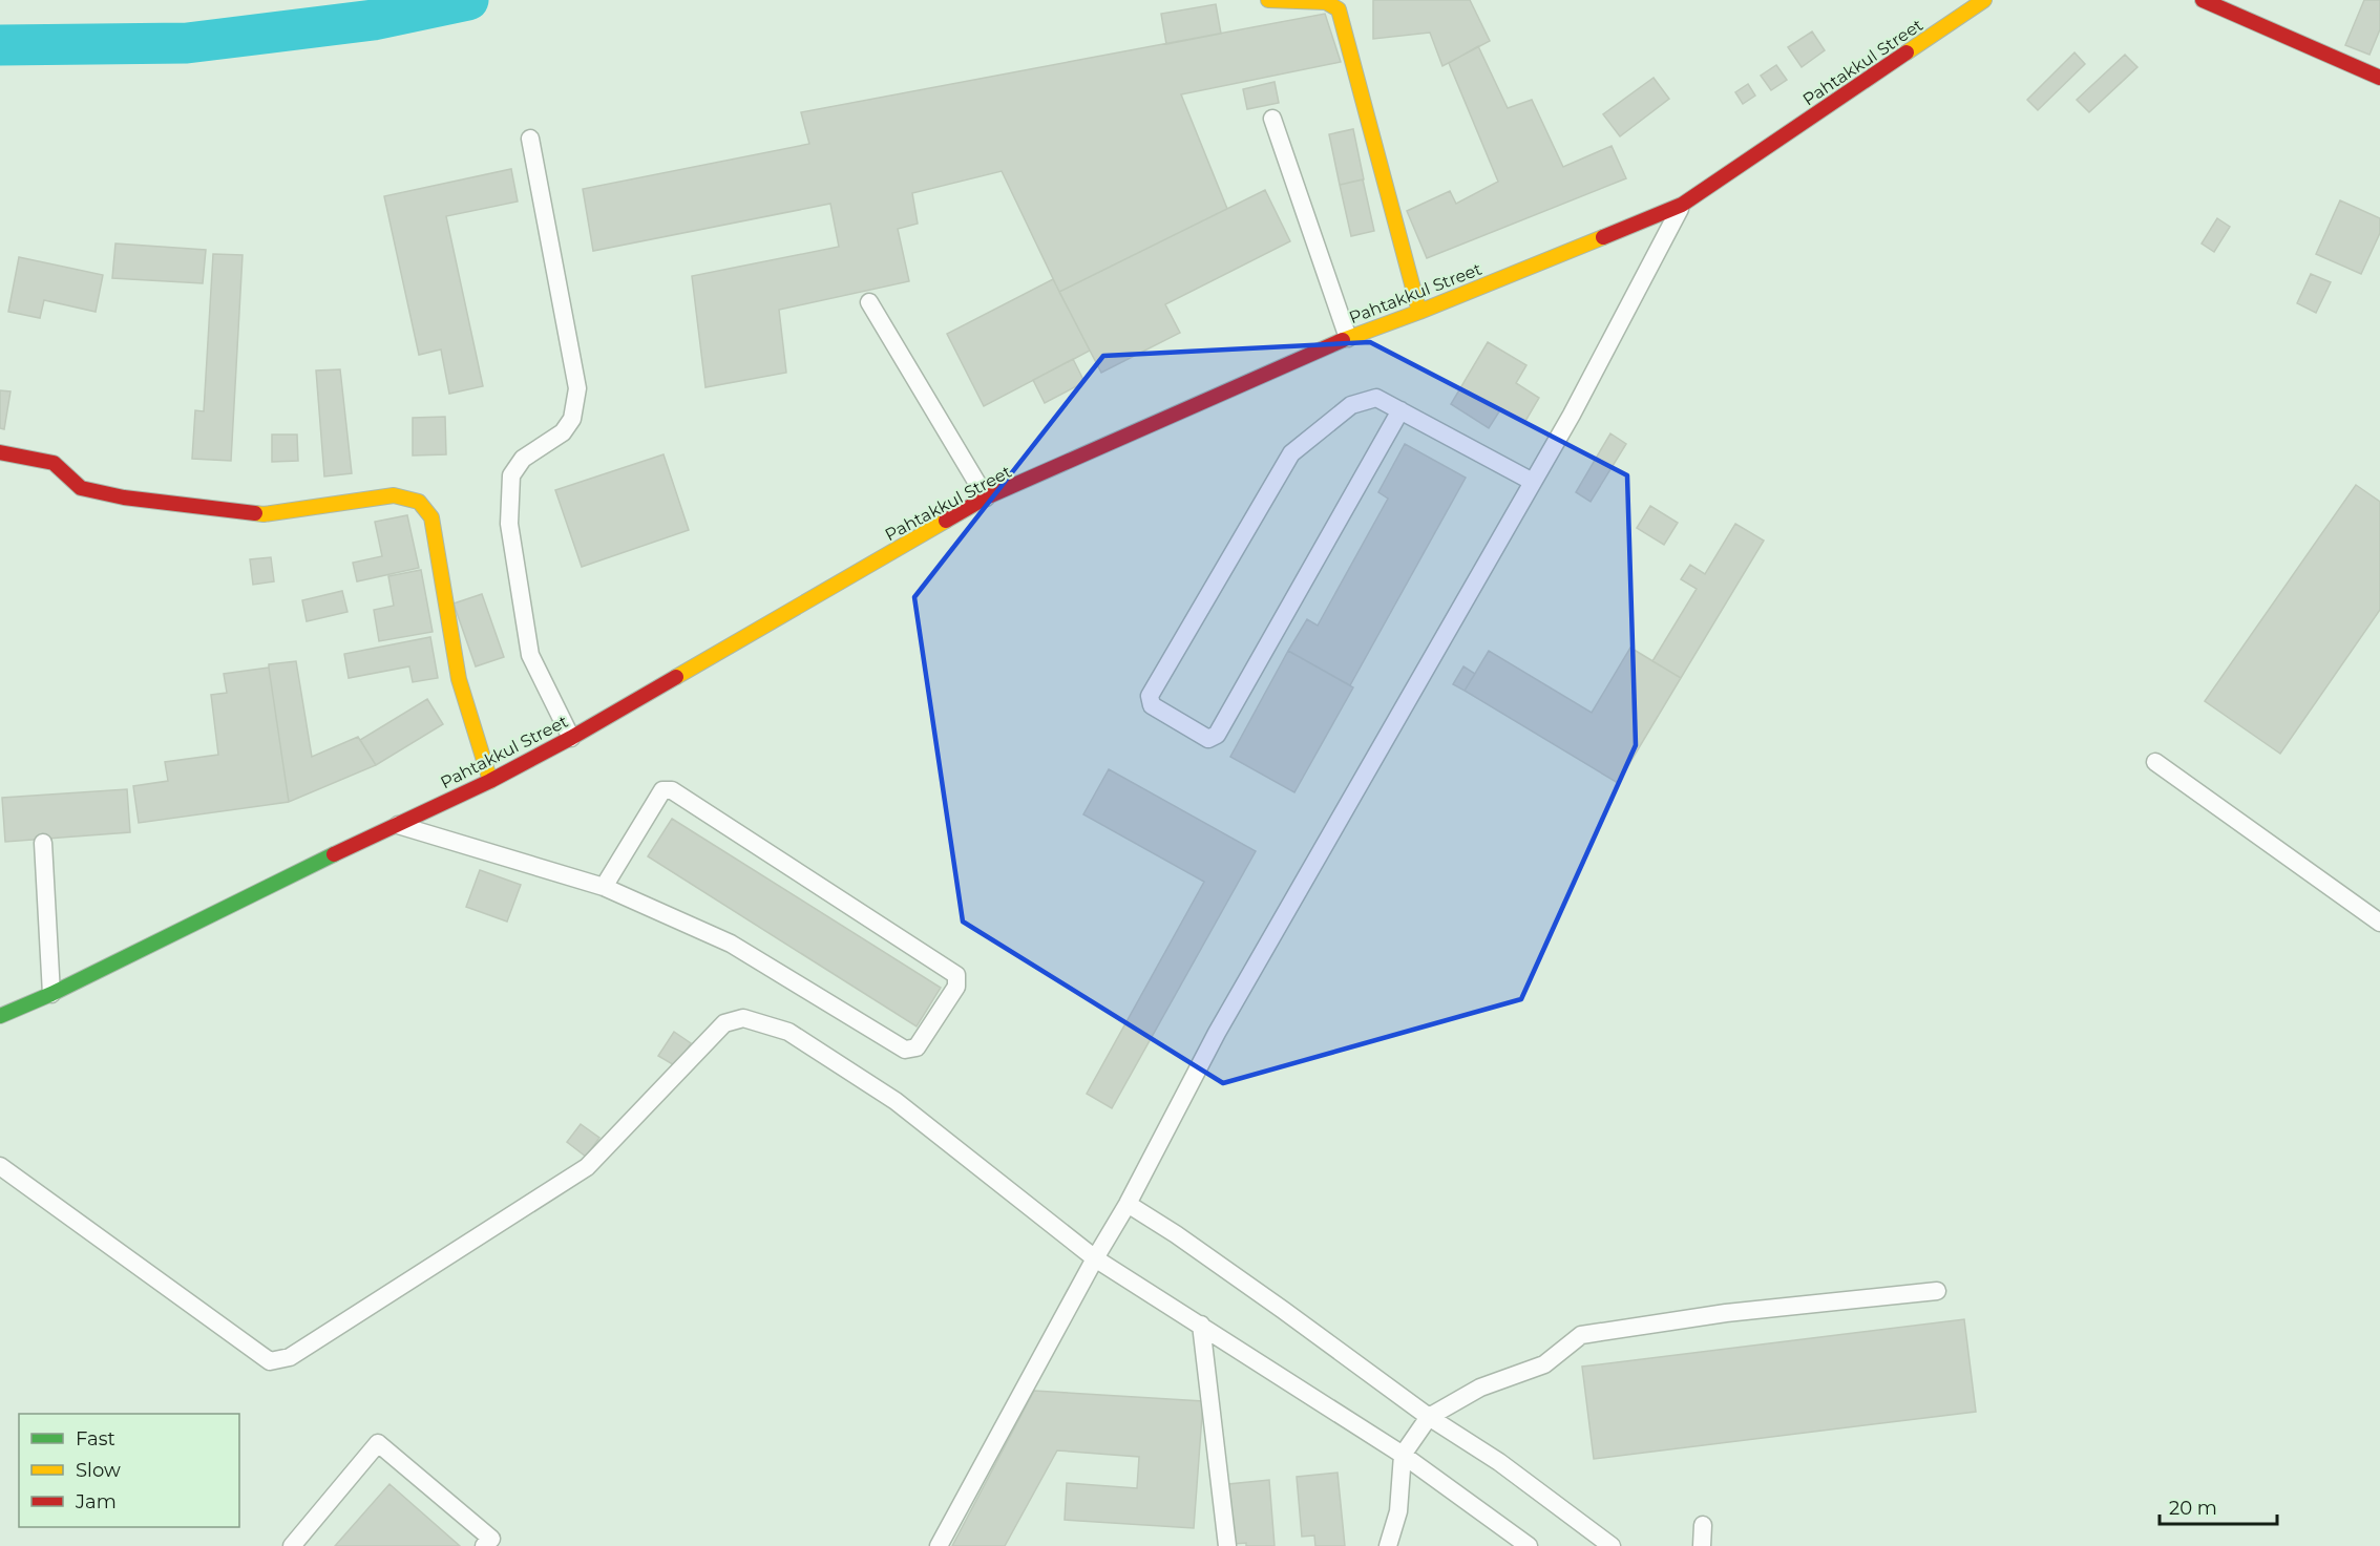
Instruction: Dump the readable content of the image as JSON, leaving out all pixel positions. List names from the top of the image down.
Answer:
{
  "streets": {
    "street": ["Pahtakkul Street"]
  },
  "legend": ["Fast", "Slow", "Jam"],
  "scale_bar": "20 m"
}
